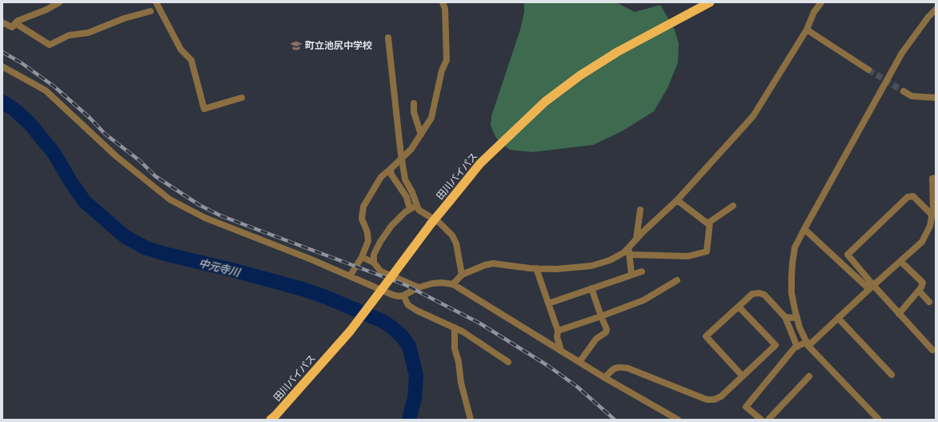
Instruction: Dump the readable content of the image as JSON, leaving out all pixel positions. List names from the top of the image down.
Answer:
{
  "streets": {
    "highway": ["田川バイパス"]
  },
  "water": ["中元寺川"],
  "places": {
    "school or university": ["町立池尻中学校"]
  }
}
